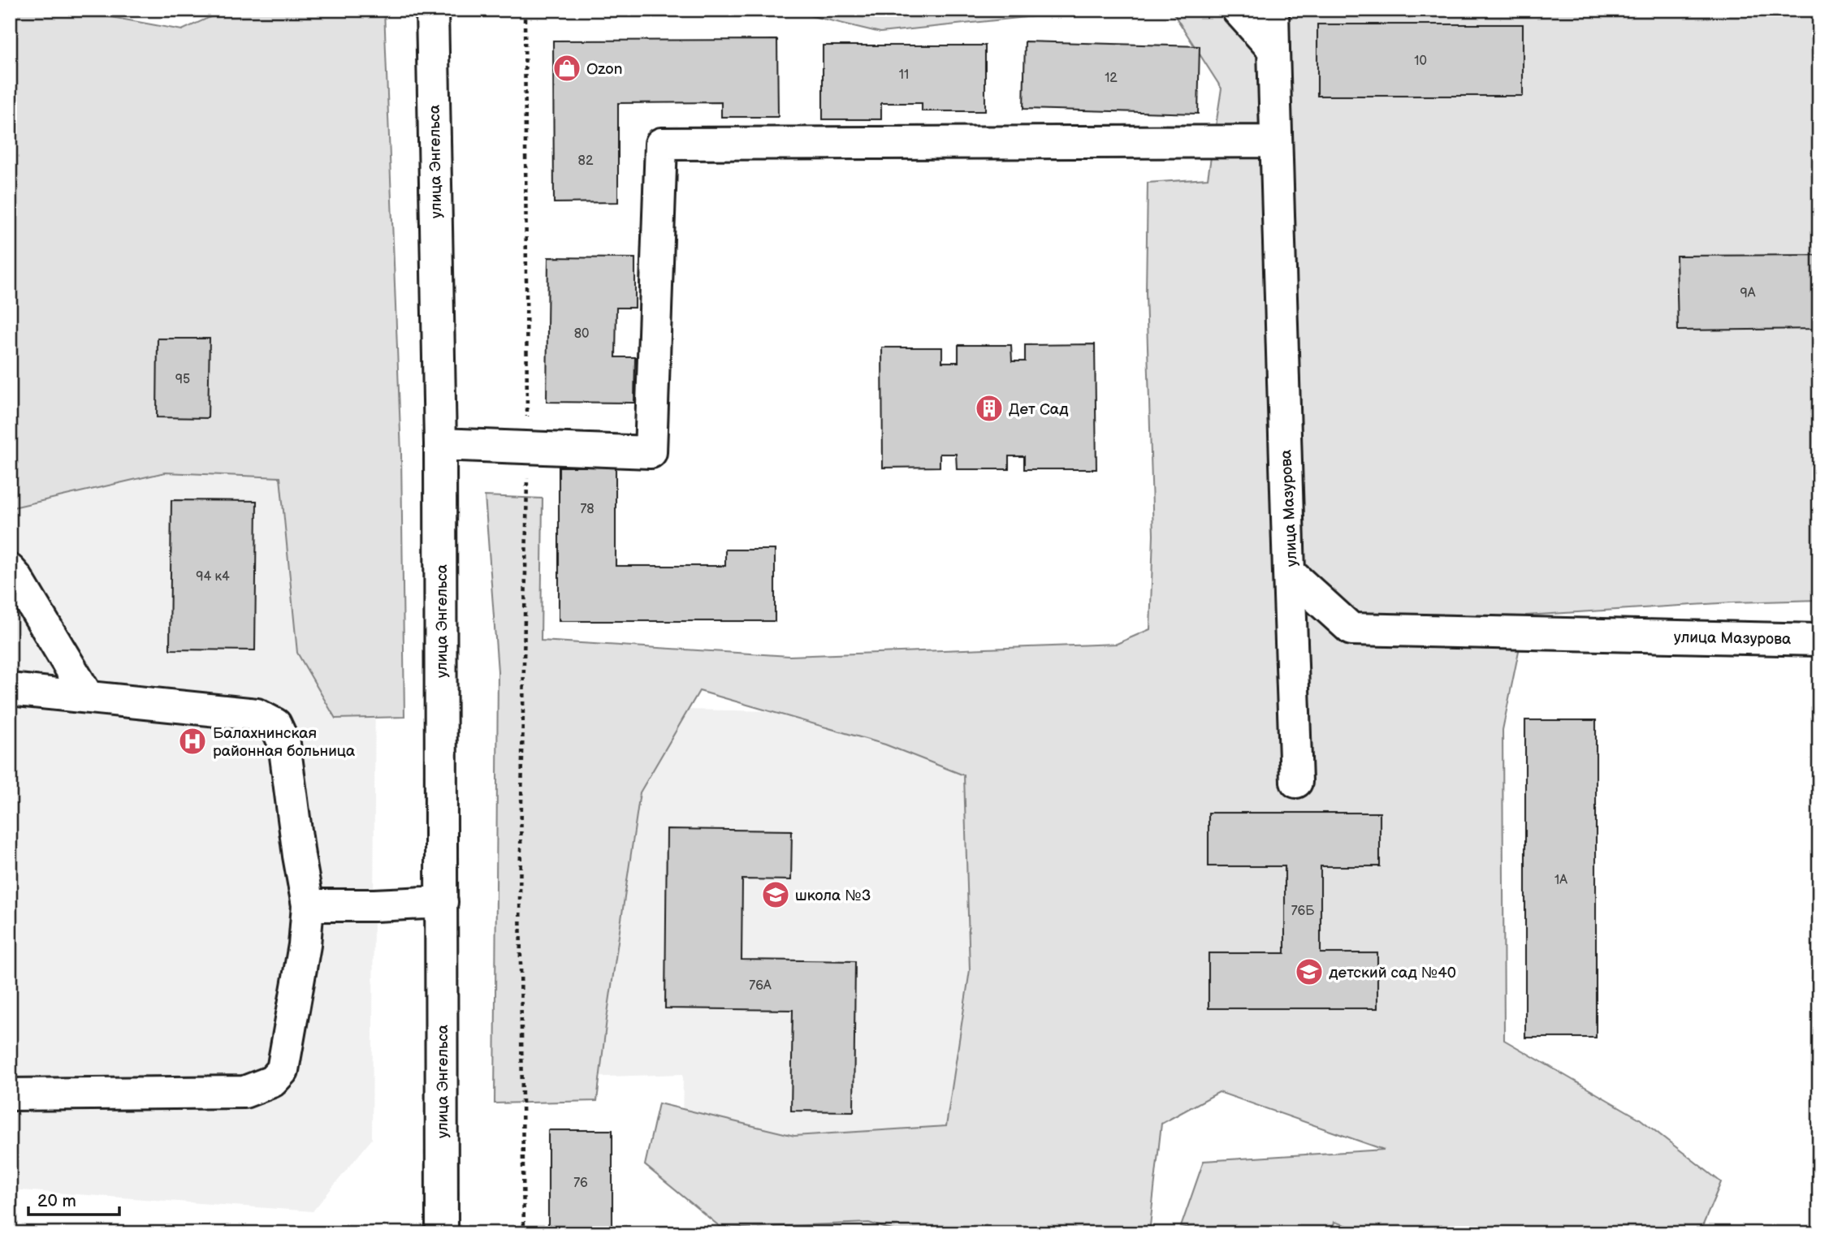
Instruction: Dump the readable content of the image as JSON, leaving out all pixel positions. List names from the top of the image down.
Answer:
{
  "streets": {
    "street": ["улица Энгельса", "улица Мазурова"]
  },
  "places": {
    "shop": ["Ozon"],
    "building": ["Дет Сад"],
    "hospital": ["Балахнинская районная больница"],
    "school or university": ["школа №3", "детский сад №40"]
  },
  "house_numbers": [
    "10",
    "11",
    "12",
    "82",
    "9А",
    "80",
    "95",
    "78",
    "94 к4",
    "1А",
    "76Б",
    "76А",
    "76"
  ],
  "scale_bar": "20 m"
}
